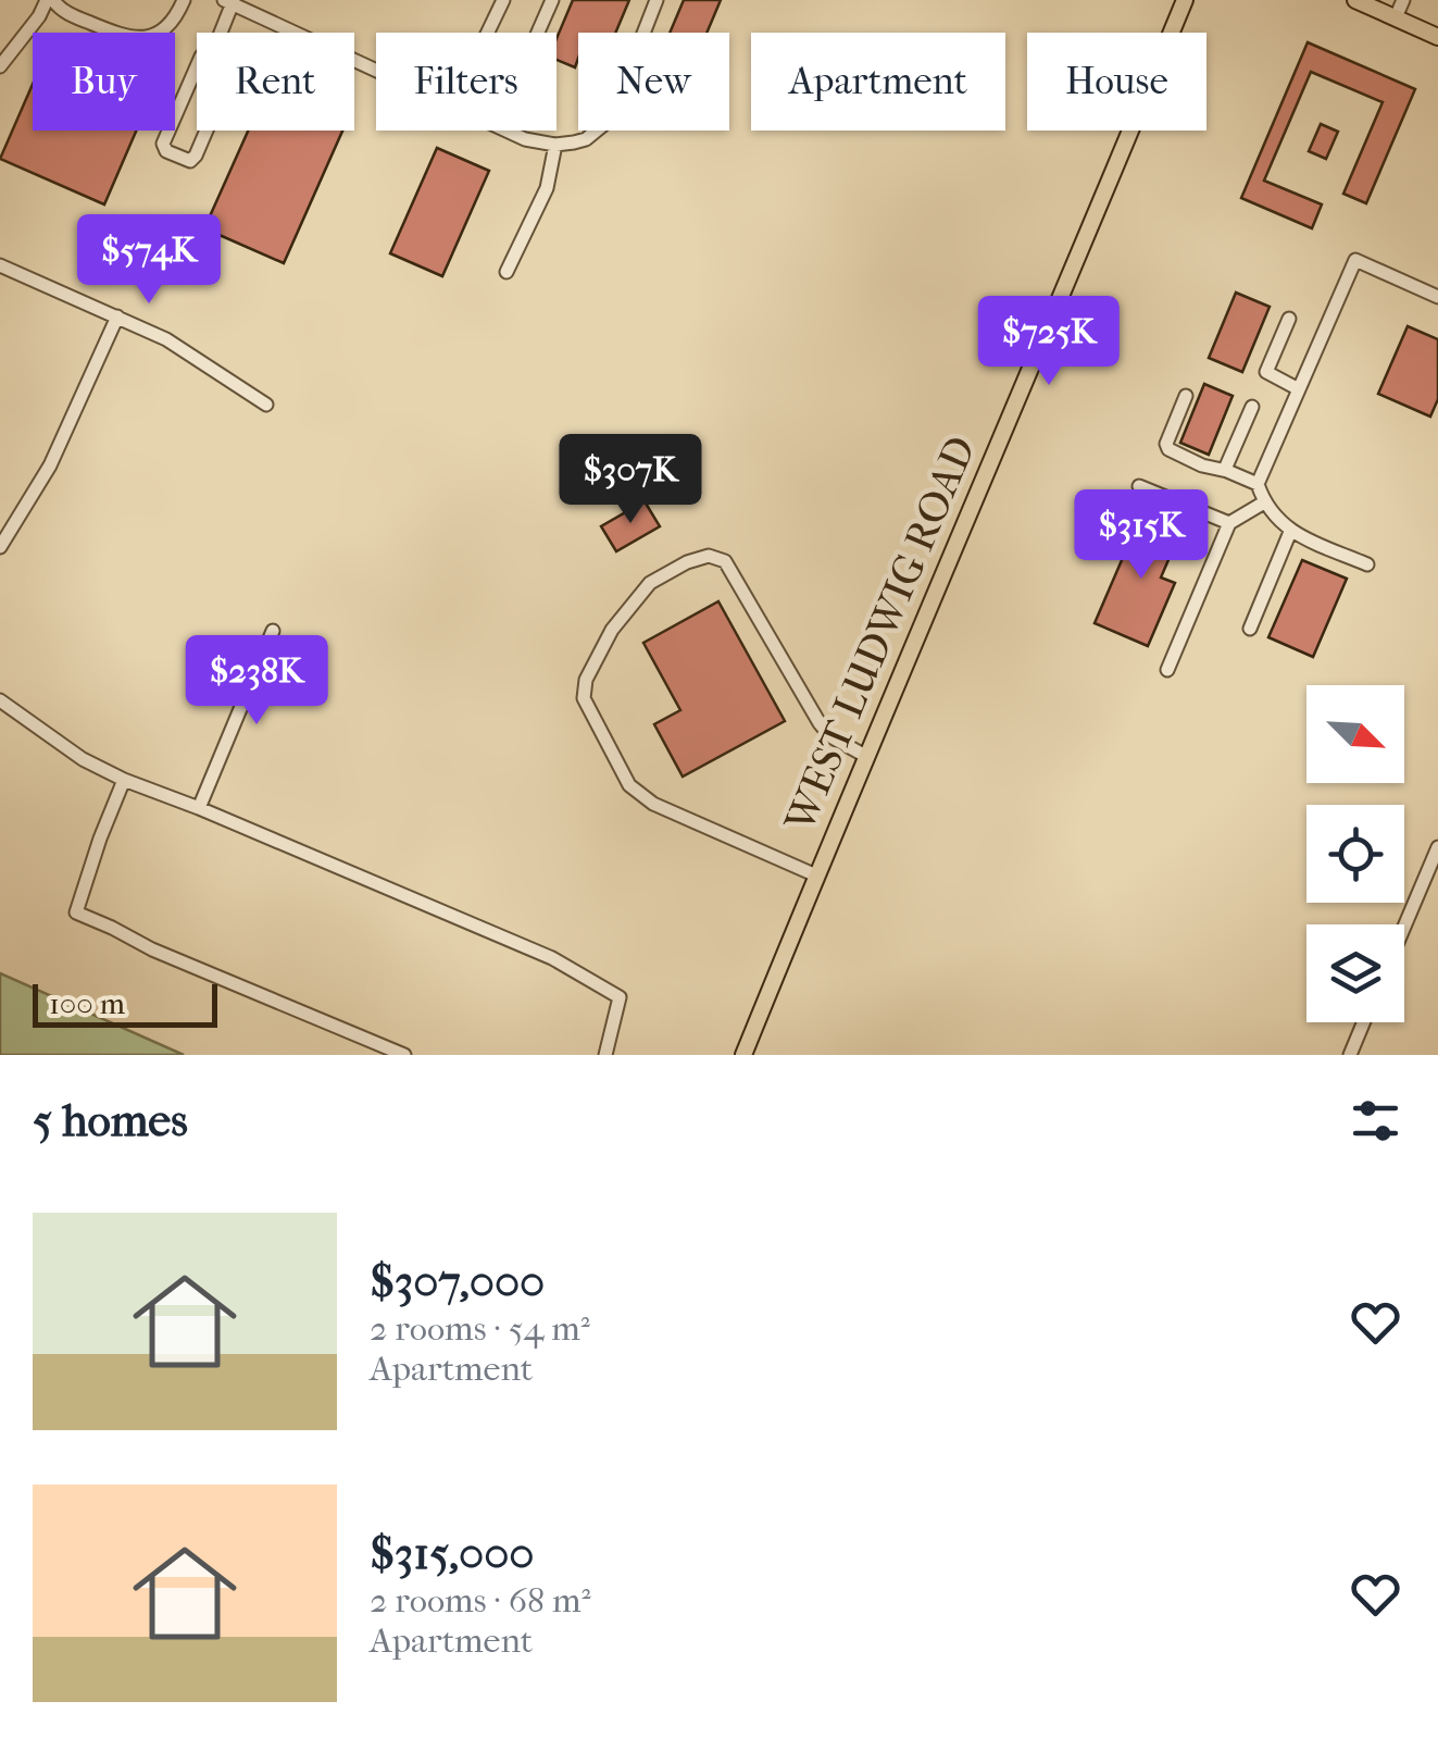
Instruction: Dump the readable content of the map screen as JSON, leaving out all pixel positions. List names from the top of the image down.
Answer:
{
  "streets": {
    "main road": ["WEST LUDWIG ROAD"]
  },
  "scale_bar": "100 m",
  "north": "bottom right",
  "page": {
    "chip": [
      "Buy",
      "Rent",
      "Filters",
      "New",
      "Apartment",
      "House"
    ],
    "price": [
      "$574K",
      "$725K",
      "$307K",
      "$315K",
      "$238K"
    ],
    "scale": "100 m",
    "heading": "5 homes",
    "list": [
      {
        "name": "$307,000",
        "note": "2 rooms · 54 m² · Apartment"
      },
      {
        "name": "$315,000",
        "note": "2 rooms · 68 m² · Apartment"
      }
    ]
  }
}
